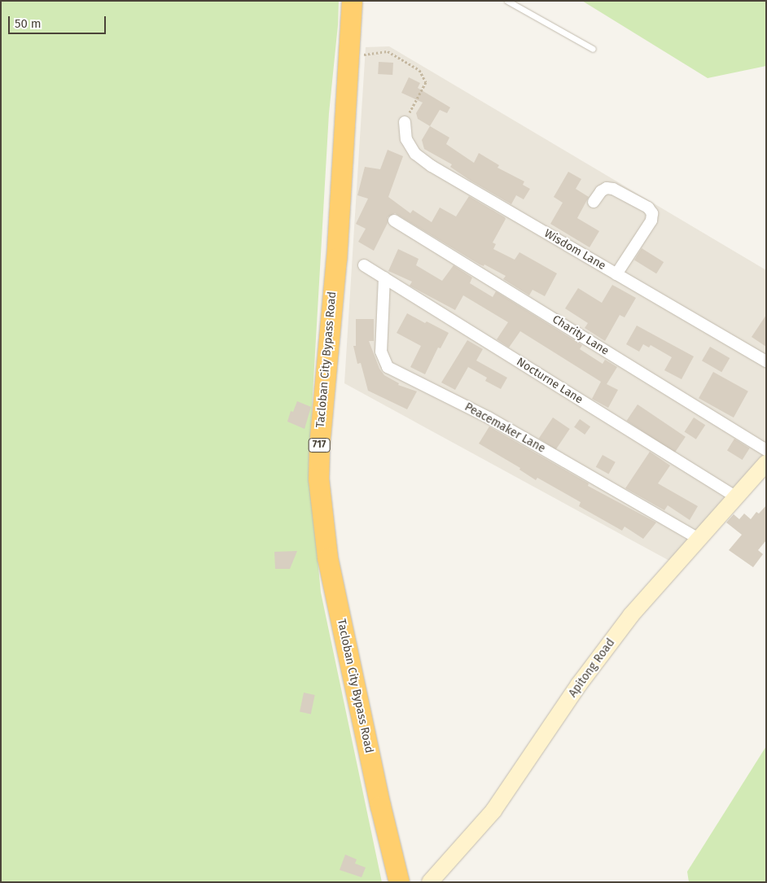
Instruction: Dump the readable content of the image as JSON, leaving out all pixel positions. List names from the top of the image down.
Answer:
{
  "streets": {
    "highway": ["Tacloban City Bypass Road", "717"],
    "street": [
      "Wisdom Lane",
      "Charity Lane",
      "Nocturne Lane",
      "Peacemaker Lane",
      "Apitong Road"
    ]
  },
  "crossings": [
    ["Nocturne Lane", "Peacemaker Lane"],
    ["Nocturne Lane", "Apitong Road"],
    ["Peacemaker Lane", "Apitong Road"]
  ],
  "scale_bar": "50 m"
}
